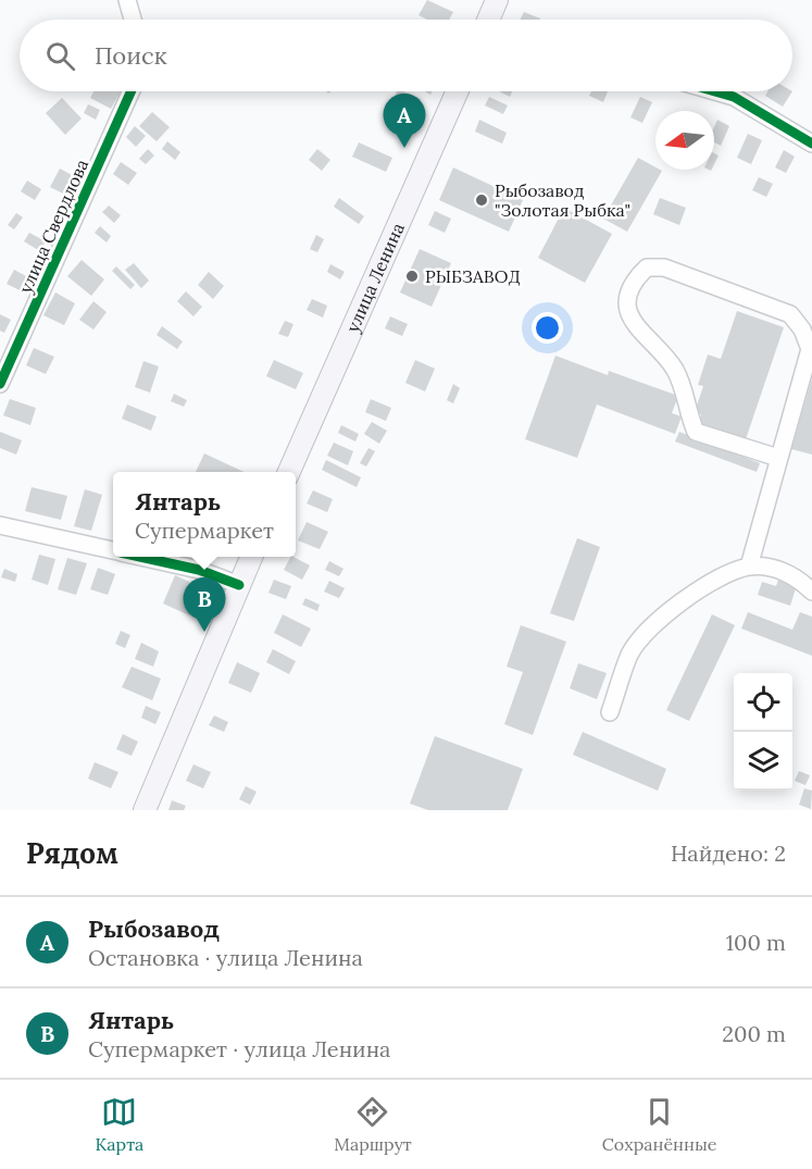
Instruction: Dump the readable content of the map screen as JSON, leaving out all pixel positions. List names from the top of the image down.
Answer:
{
  "streets": {
    "main road": ["улица Ленина"],
    "street": ["улица Свердлова"]
  },
  "places": ["Рыбозавод \"Золотая Рыбка\"", "РЫБЗАВОД"],
  "north": "left",
  "page": {
    "search": "Поиск",
    "pins": ["A", "B"],
    "popup": ["Янтарь", "Супермаркет"],
    "heading": ["Рядом", "Найдено: 2"],
    "list": [
      {
        "mark": "A",
        "name": "Рыбозавод",
        "note": "Остановка · улица Ленина",
        "value": "100 m"
      },
      {
        "mark": "B",
        "name": "Янтарь",
        "note": "Супермаркет · улица Ленина",
        "value": "200 m"
      }
    ],
    "nav": ["Карта", "Маршрут", "Сохранённые"]
  }
}
